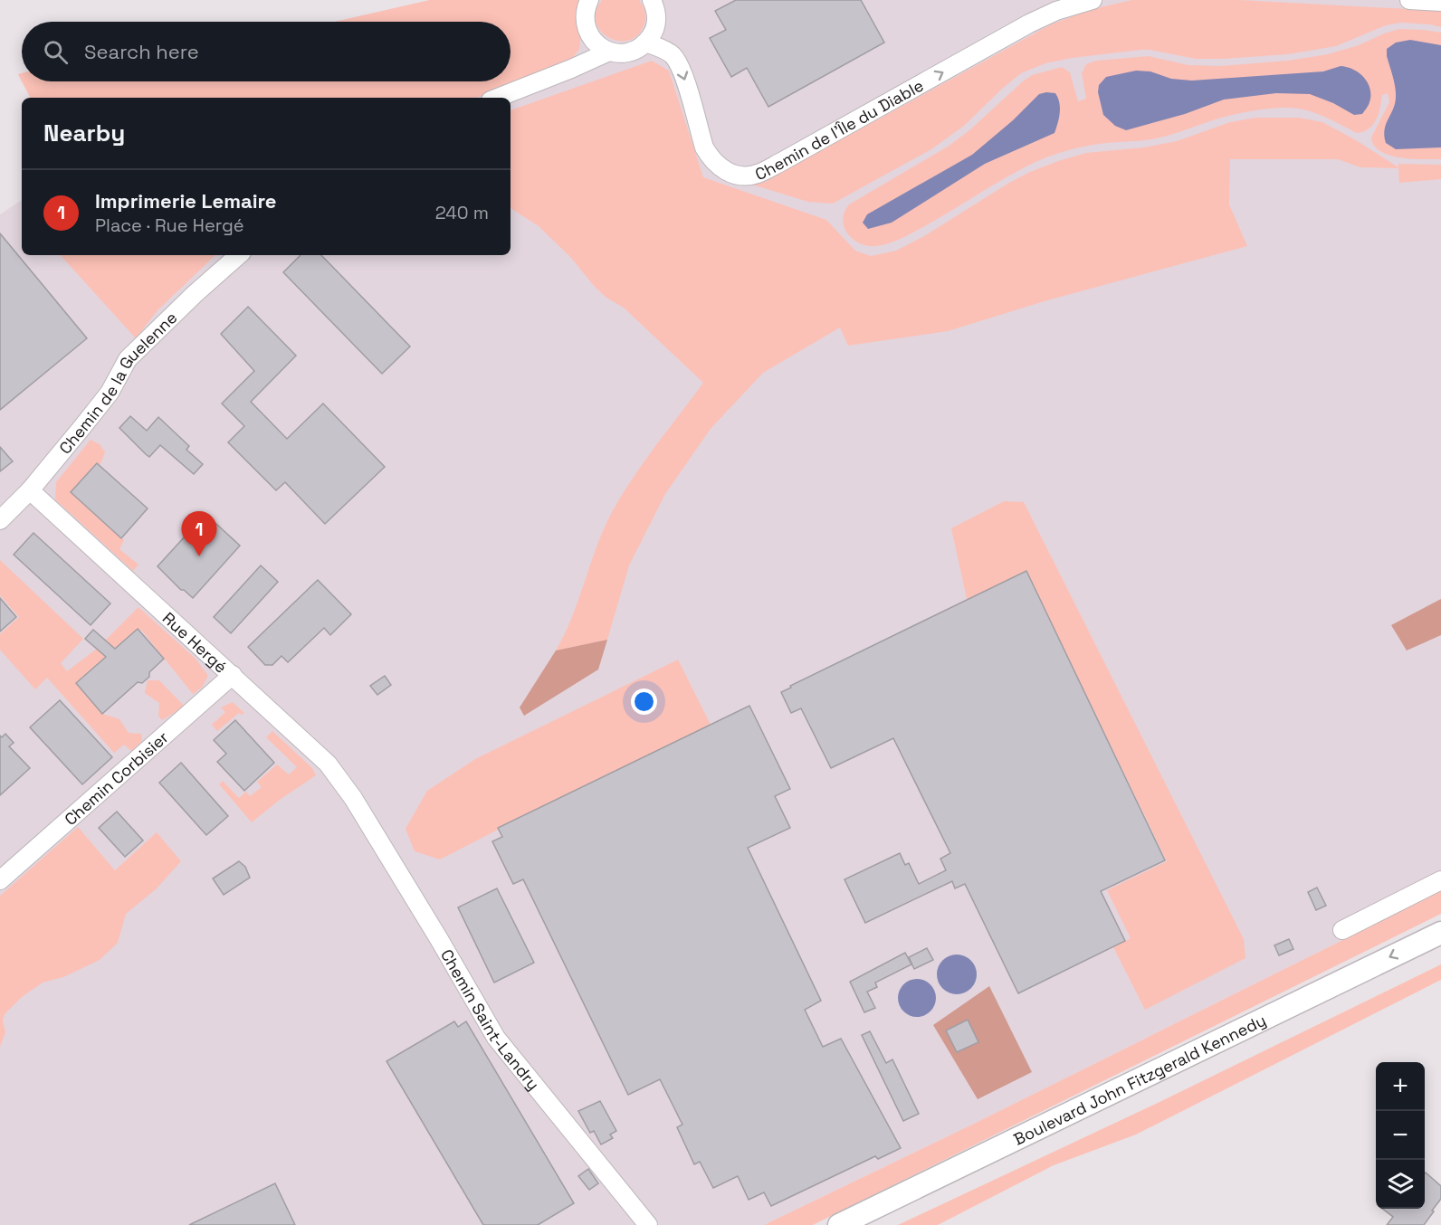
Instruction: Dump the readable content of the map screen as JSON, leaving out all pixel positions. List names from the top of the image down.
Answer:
{
  "streets": {
    "main road": ["Boulevard John Fitzgerald Kennedy"],
    "street": [
      "Chemin de l'Île du Diable",
      "Chemin de la Guelenne",
      "Rue Hergé",
      "Chemin Corbisier",
      "Chemin Saint-Landry"
    ]
  },
  "crossings": [
    ["Chemin de la Guelenne", "Rue Hergé"],
    ["Rue Hergé", "Chemin Corbisier"],
    ["Rue Hergé", "Chemin Saint-Landry"]
  ],
  "page": {
    "search": "Search here",
    "heading": "Nearby",
    "list": [
      {
        "mark": "1",
        "name": "Imprimerie Lemaire",
        "note": "Place · Rue Hergé",
        "value": "240 m"
      }
    ],
    "pins": "1",
    "map_buttons": ["+", "−"]
  }
}
